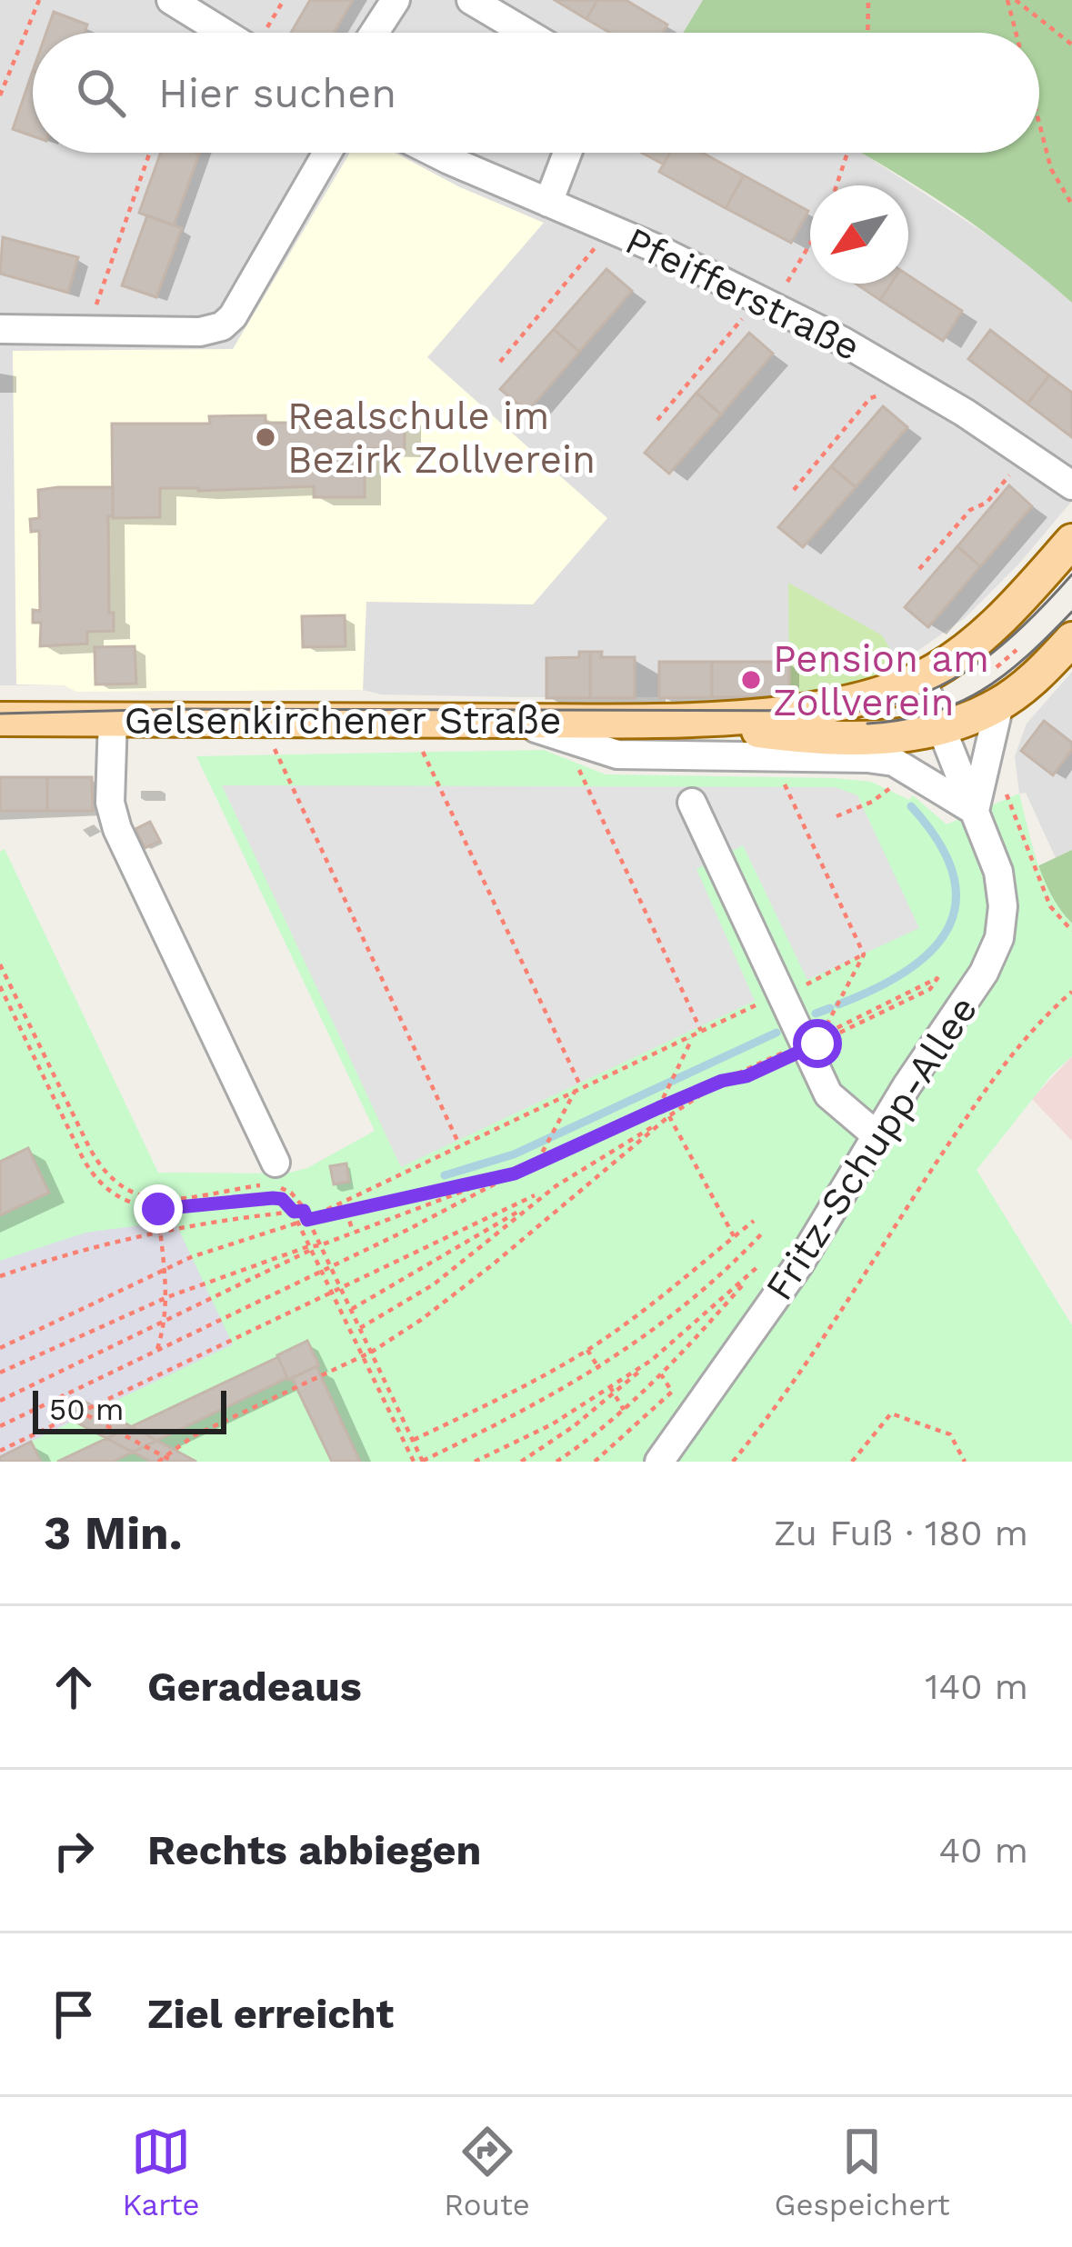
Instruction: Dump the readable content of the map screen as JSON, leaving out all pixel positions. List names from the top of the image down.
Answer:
{
  "streets": {
    "main road": ["Gelsenkirchener Straße"],
    "street": ["Pfeifferstraße", "Fritz-Schupp-Allee"]
  },
  "crossings": [
    ["Gelsenkirchener Straße", "Fritz-Schupp-Allee"]
  ],
  "places": ["Realschule im Bezirk Zollverein", "Pension am Zollverein"],
  "scale_bar": "50 m",
  "north": "bottom left",
  "page": {
    "search": "Hier suchen",
    "scale": "50 m",
    "heading": ["3 Min.", "Zu Fuß · 180 m"],
    "list": [
      ["Geradeaus", "140 m"],
      ["Rechts abbiegen", "40 m"],
      "Ziel erreicht"
    ],
    "nav": ["Karte", "Route", "Gespeichert"]
  }
}
